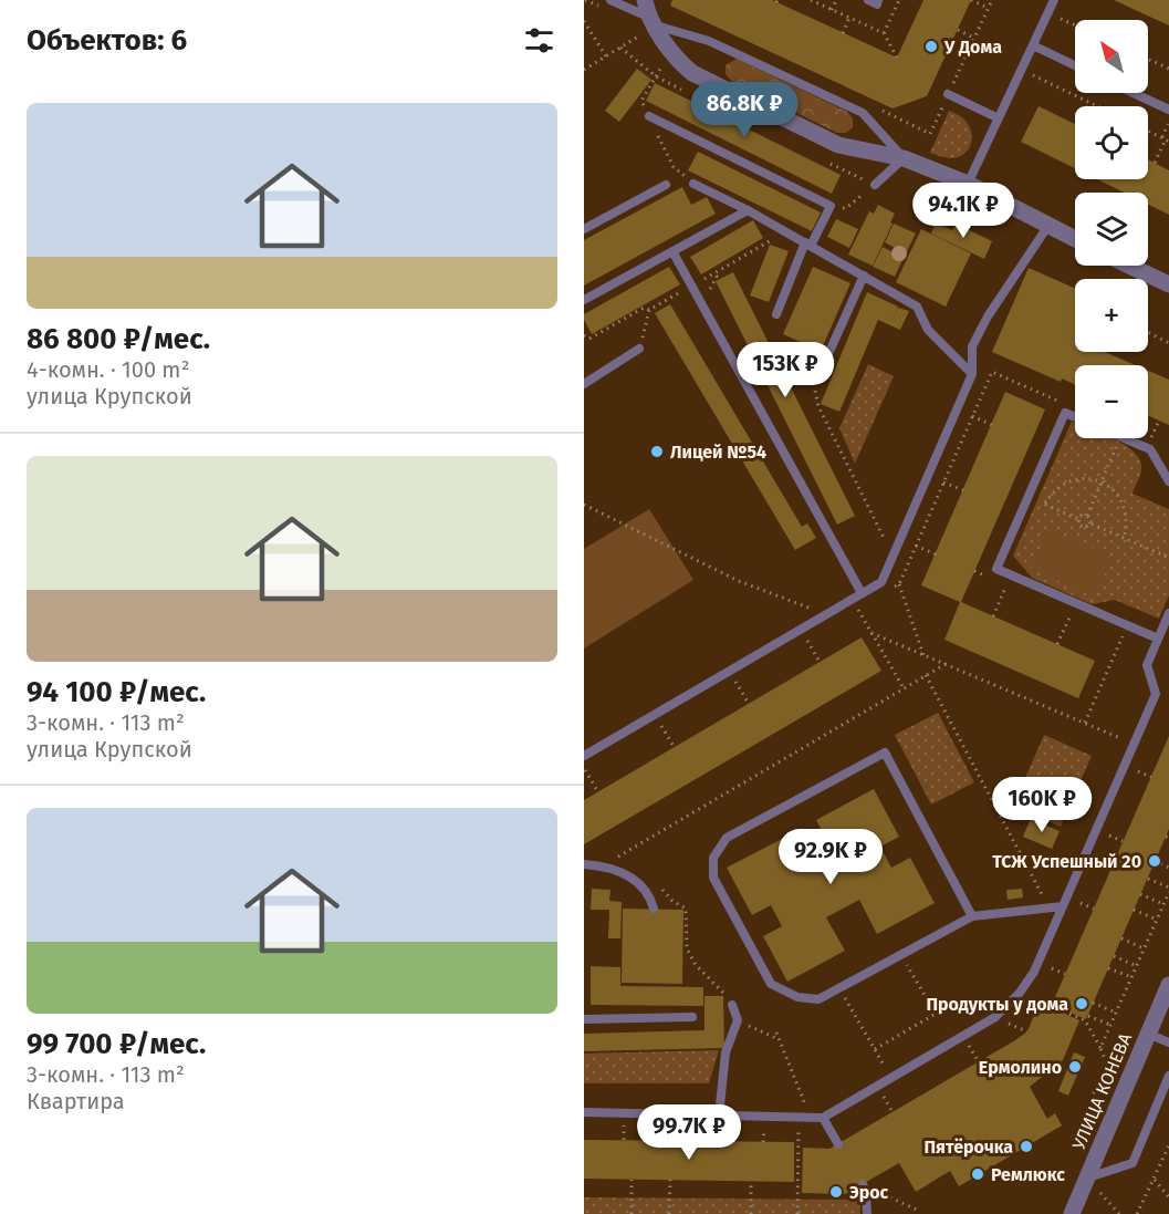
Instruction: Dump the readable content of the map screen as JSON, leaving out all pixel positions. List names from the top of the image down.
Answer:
{
  "streets": {
    "street": ["УЛИЦА КОНЕВА"]
  },
  "places": [
    "У Дома",
    "Лицей №54",
    "ТСЖ Успешный 20",
    "Продукты у дома",
    "Ермолино",
    "Пятёрочка",
    "Ремлюкс",
    "Эрос"
  ],
  "north": "top left",
  "page": {
    "heading": "Объектов: 6",
    "map_buttons": ["+", "−"],
    "list": [
      {
        "name": "86 800 ₽/мес.",
        "note": "4-комн. · 100 m² · улица Крупской"
      },
      {
        "name": "94 100 ₽/мес.",
        "note": "3-комн. · 113 m² · улица Крупской"
      },
      {
        "name": "99 700 ₽/мес.",
        "note": "3-комн. · 113 m² · Квартира"
      }
    ],
    "price": [
      "86.8K ₽",
      "94.1K ₽",
      "153K ₽",
      "160K ₽",
      "92.9K ₽",
      "99.7K ₽"
    ]
  }
}
